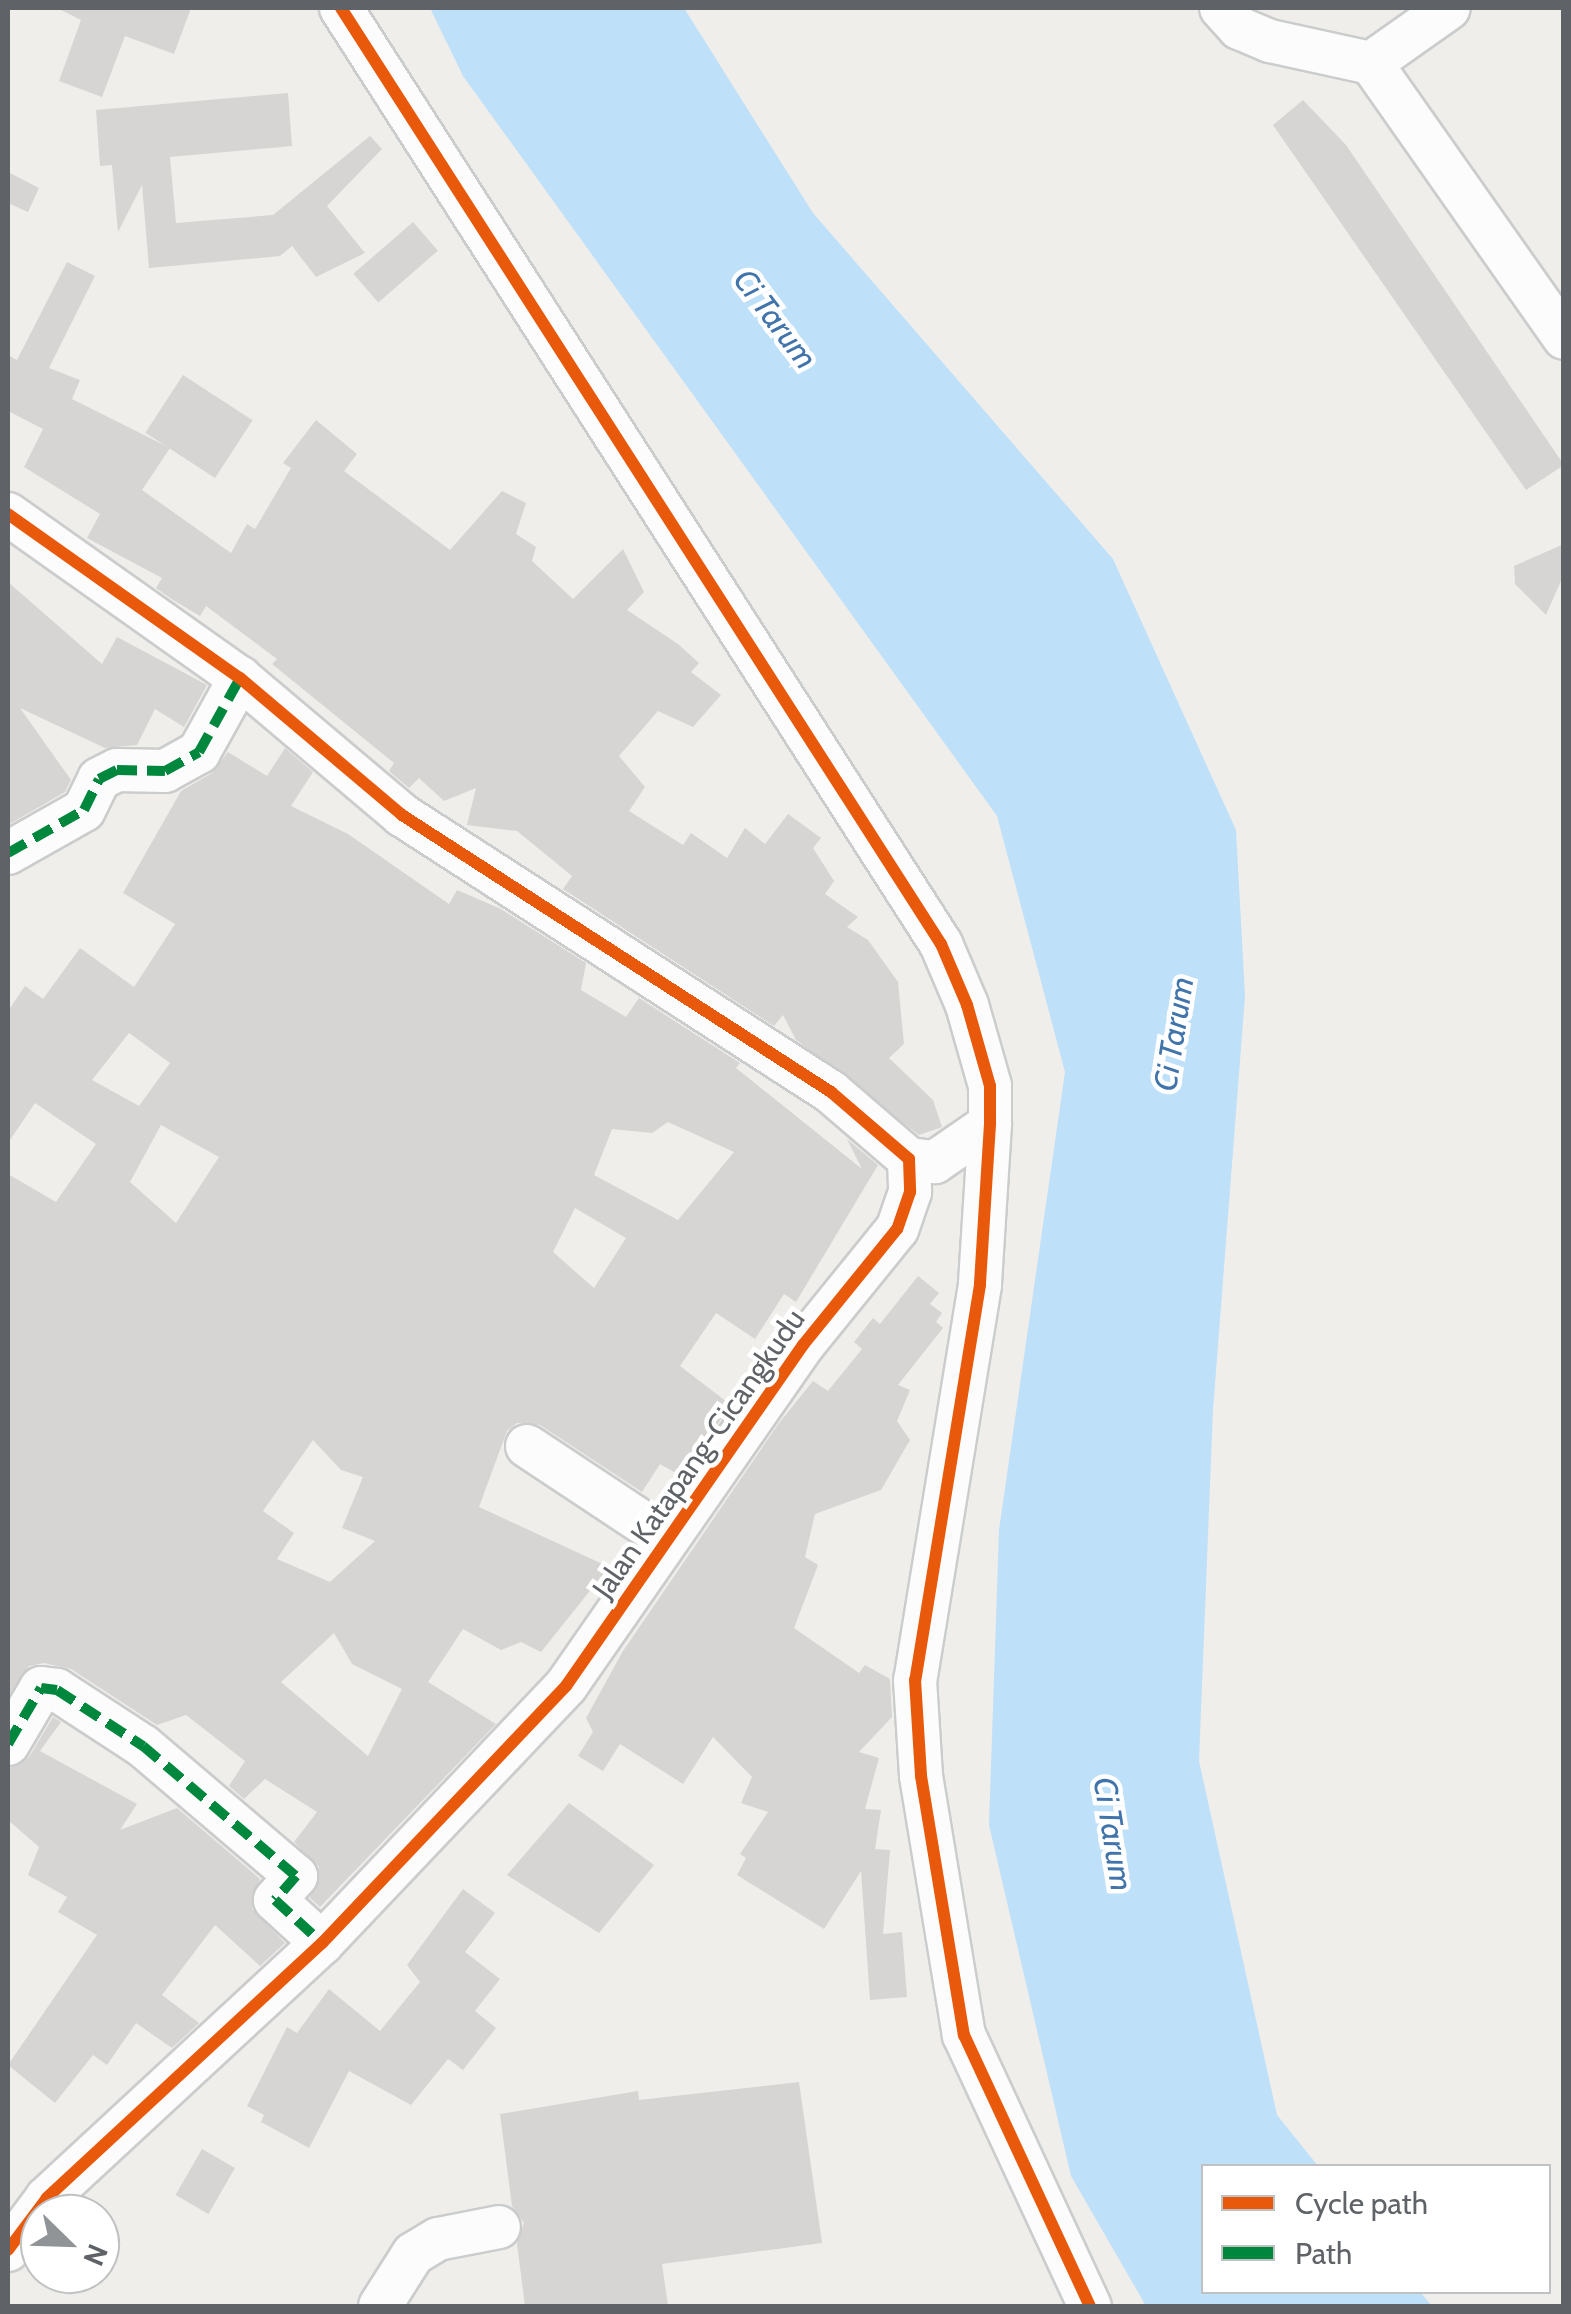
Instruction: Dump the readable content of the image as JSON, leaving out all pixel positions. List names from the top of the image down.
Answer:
{
  "streets": {
    "street": ["Jalan Katapang-Cicangkudu"]
  },
  "water": ["Ci Tarum"],
  "legend": ["Cycle path", "Path"],
  "north": "bottom right"
}
